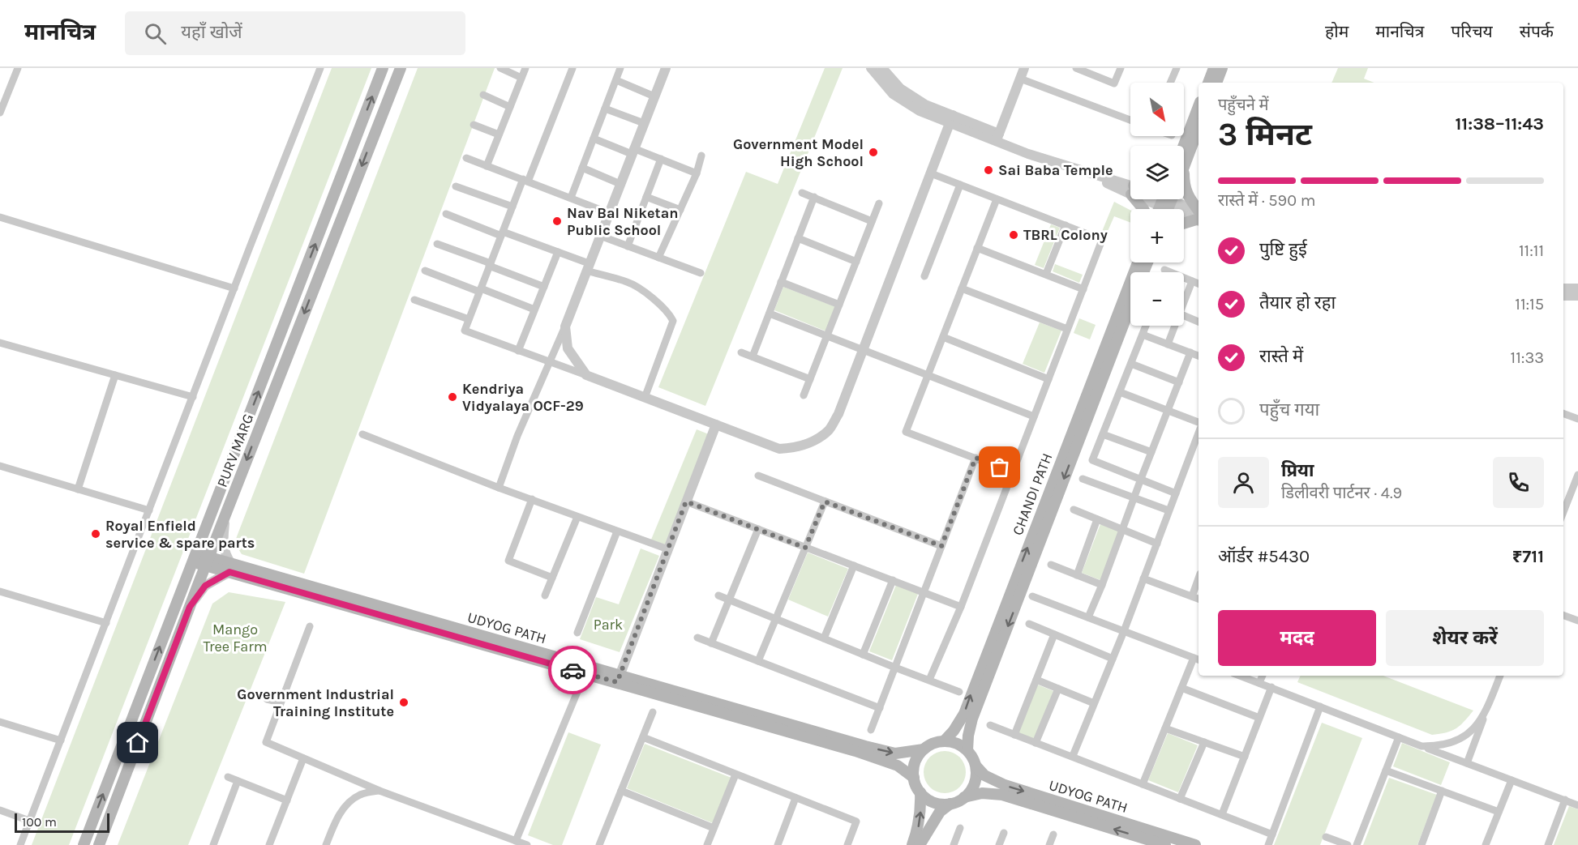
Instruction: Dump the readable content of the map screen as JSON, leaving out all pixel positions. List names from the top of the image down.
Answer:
{
  "streets": {
    "main road": ["PURV MARG", "CHANDI PATH", "UDYOG PATH"]
  },
  "crossings": [
    ["PURV MARG", "UDYOG PATH"],
    ["CHANDI PATH", "UDYOG PATH"]
  ],
  "parks": ["Park", "Mango Tree Farm"],
  "places": [
    "Government Model High School",
    "Sai Baba Temple",
    "Nav Bal Niketan Public School",
    "TBRL Colony",
    "Kendriya Vidyalaya OCF-29",
    "Royal Enfield service & spare parts",
    "Government Industrial Training Institute"
  ],
  "scale_bar": "100 m",
  "north": "bottom right",
  "page": {
    "header": "मानचित्र",
    "search": "यहाँ खोजें",
    "nav": [
      "होम",
      "मानचित्र",
      "परिचय",
      "संपर्क"
    ],
    "map_buttons": ["+", "−"],
    "heading": ["3 मिनट", "पहुँचने में", "11:38–11:43"],
    "panel": [
      "प्रिया",
      "डिलीवरी पार्टनर · 4.9",
      "ऑर्डर #5430",
      "₹711"
    ],
    "bar": "रास्ते में · 590 m",
    "list": [
      ["पुष्टि हुई", "11:11"],
      ["तैयार हो रहा", "11:15"],
      ["रास्ते में", "11:33"],
      "पहुँच गया"
    ],
    "buttons": ["मदद", "शेयर करें"],
    "scale": "100 m"
  }
}
